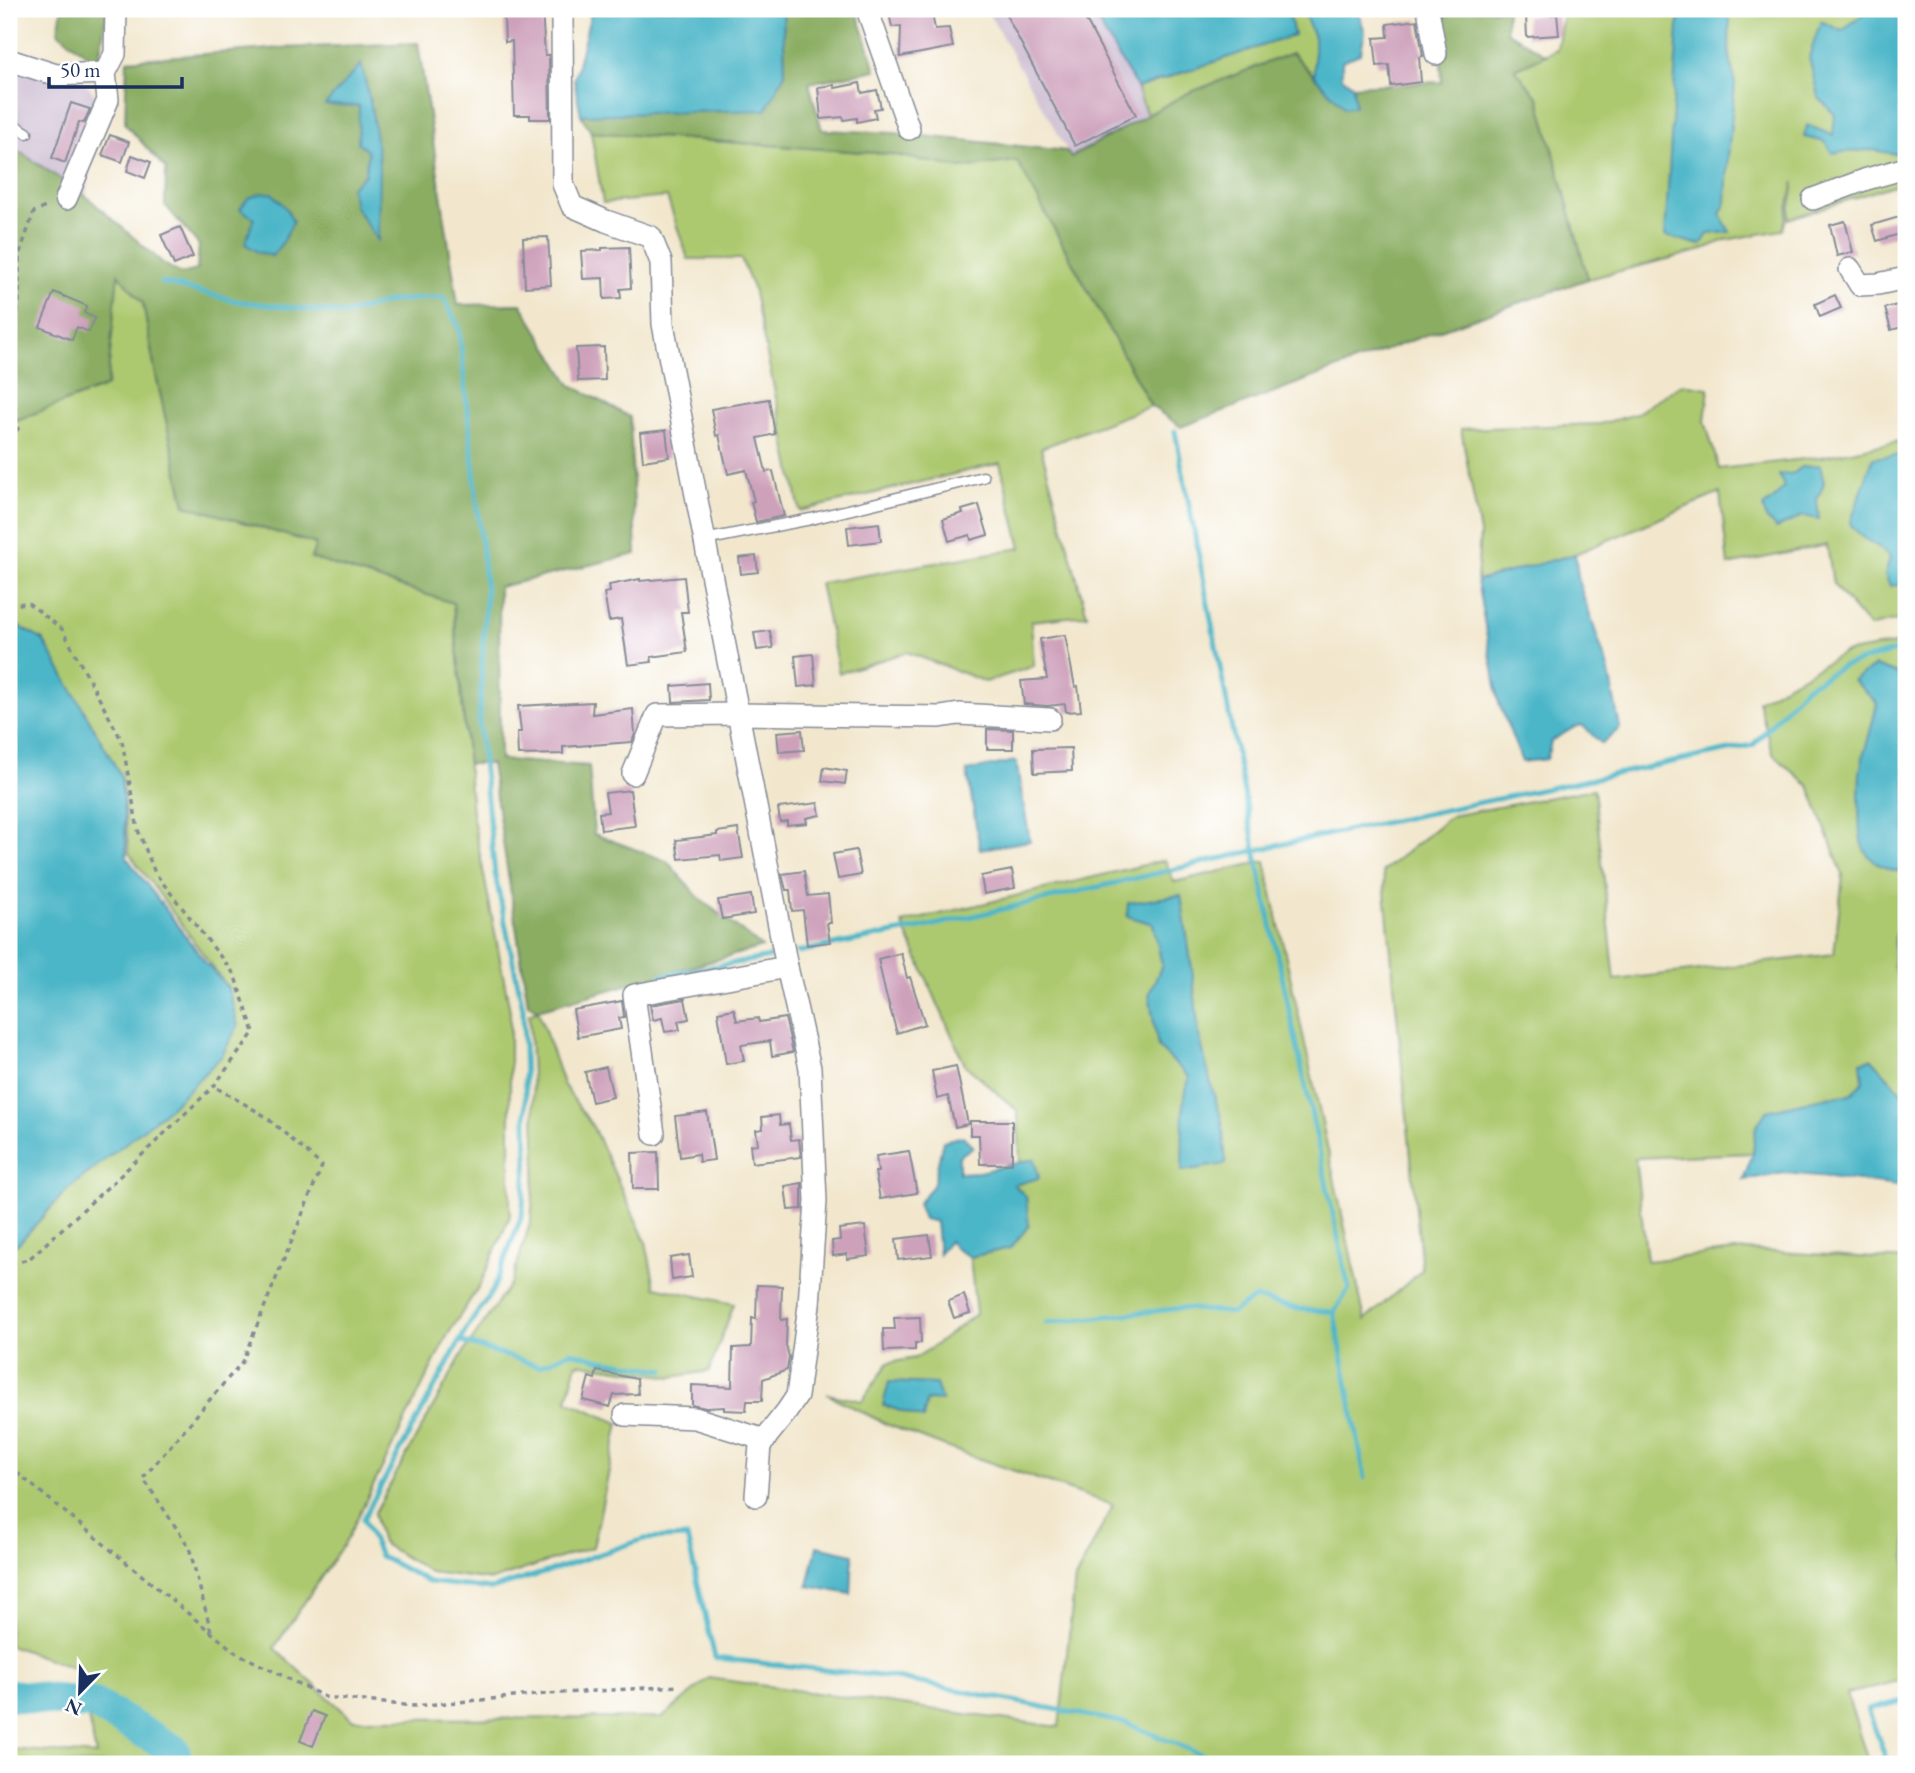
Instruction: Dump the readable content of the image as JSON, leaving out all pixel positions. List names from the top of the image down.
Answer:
{
  "scale_bar": "50 m",
  "north": "bottom left"
}
